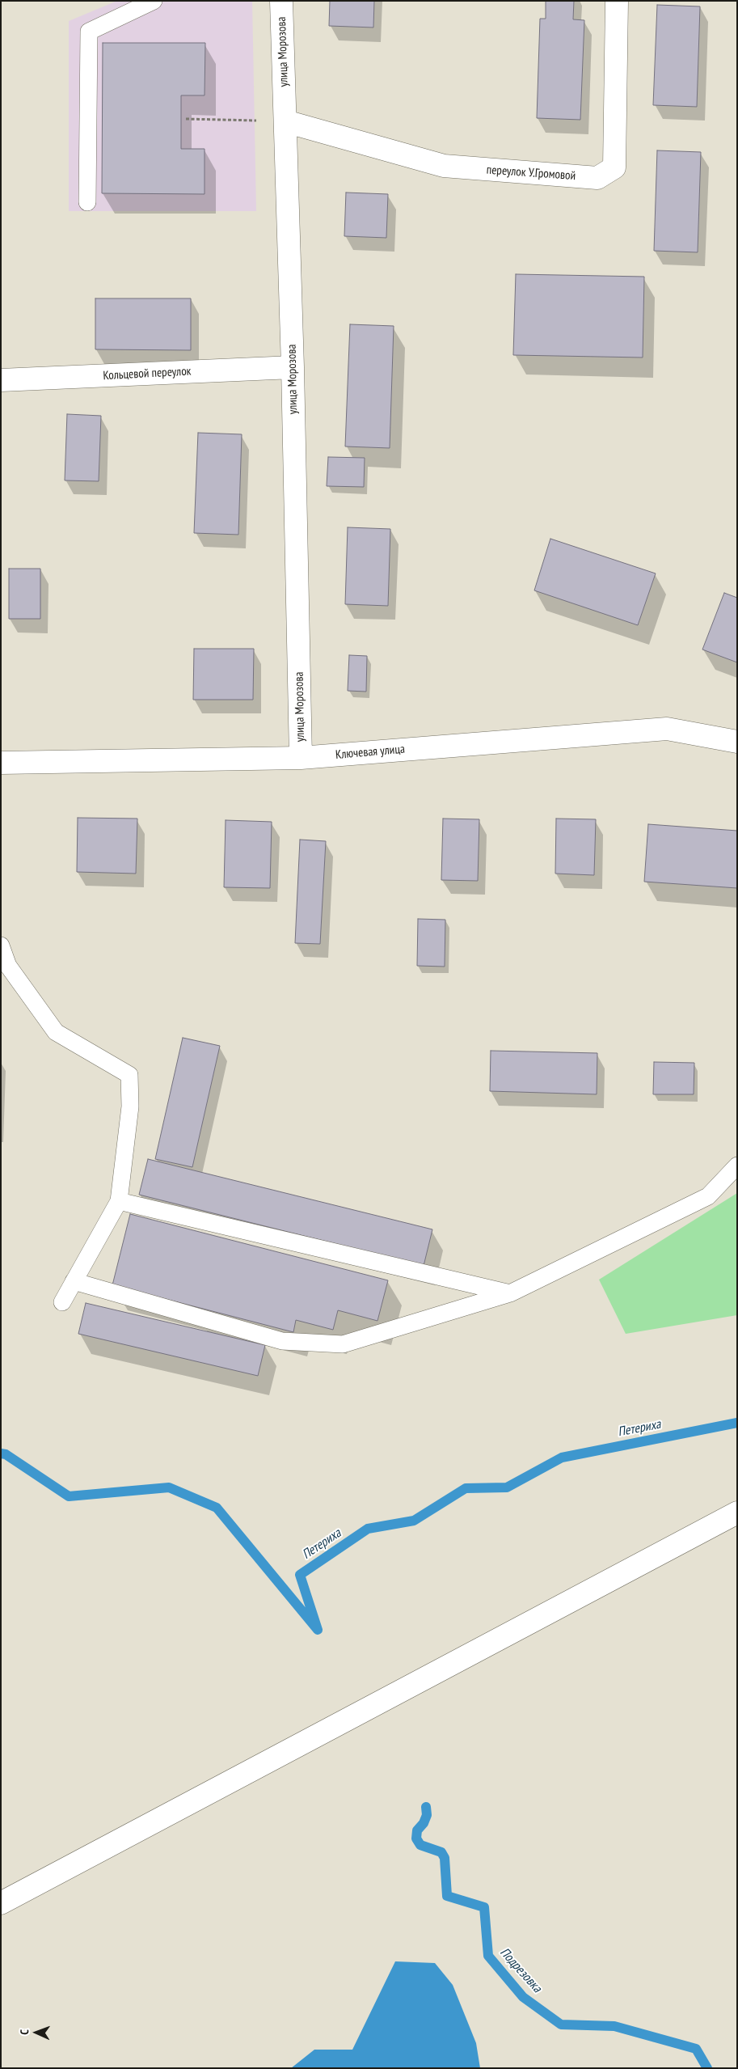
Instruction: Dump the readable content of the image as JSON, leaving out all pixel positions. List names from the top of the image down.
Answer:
{
  "streets": {
    "street": [
      "улица Морозова",
      "переулок У.Громовой",
      "Кольцевой переулок",
      "Ключевая улица"
    ]
  },
  "crossings": [
    ["улица Морозова", "переулок У.Громовой"],
    ["улица Морозова", "Кольцевой переулок"],
    ["улица Морозова", "Ключевая улица"]
  ],
  "water": ["Петериха", "Подрезовка"],
  "north": "left"
}
